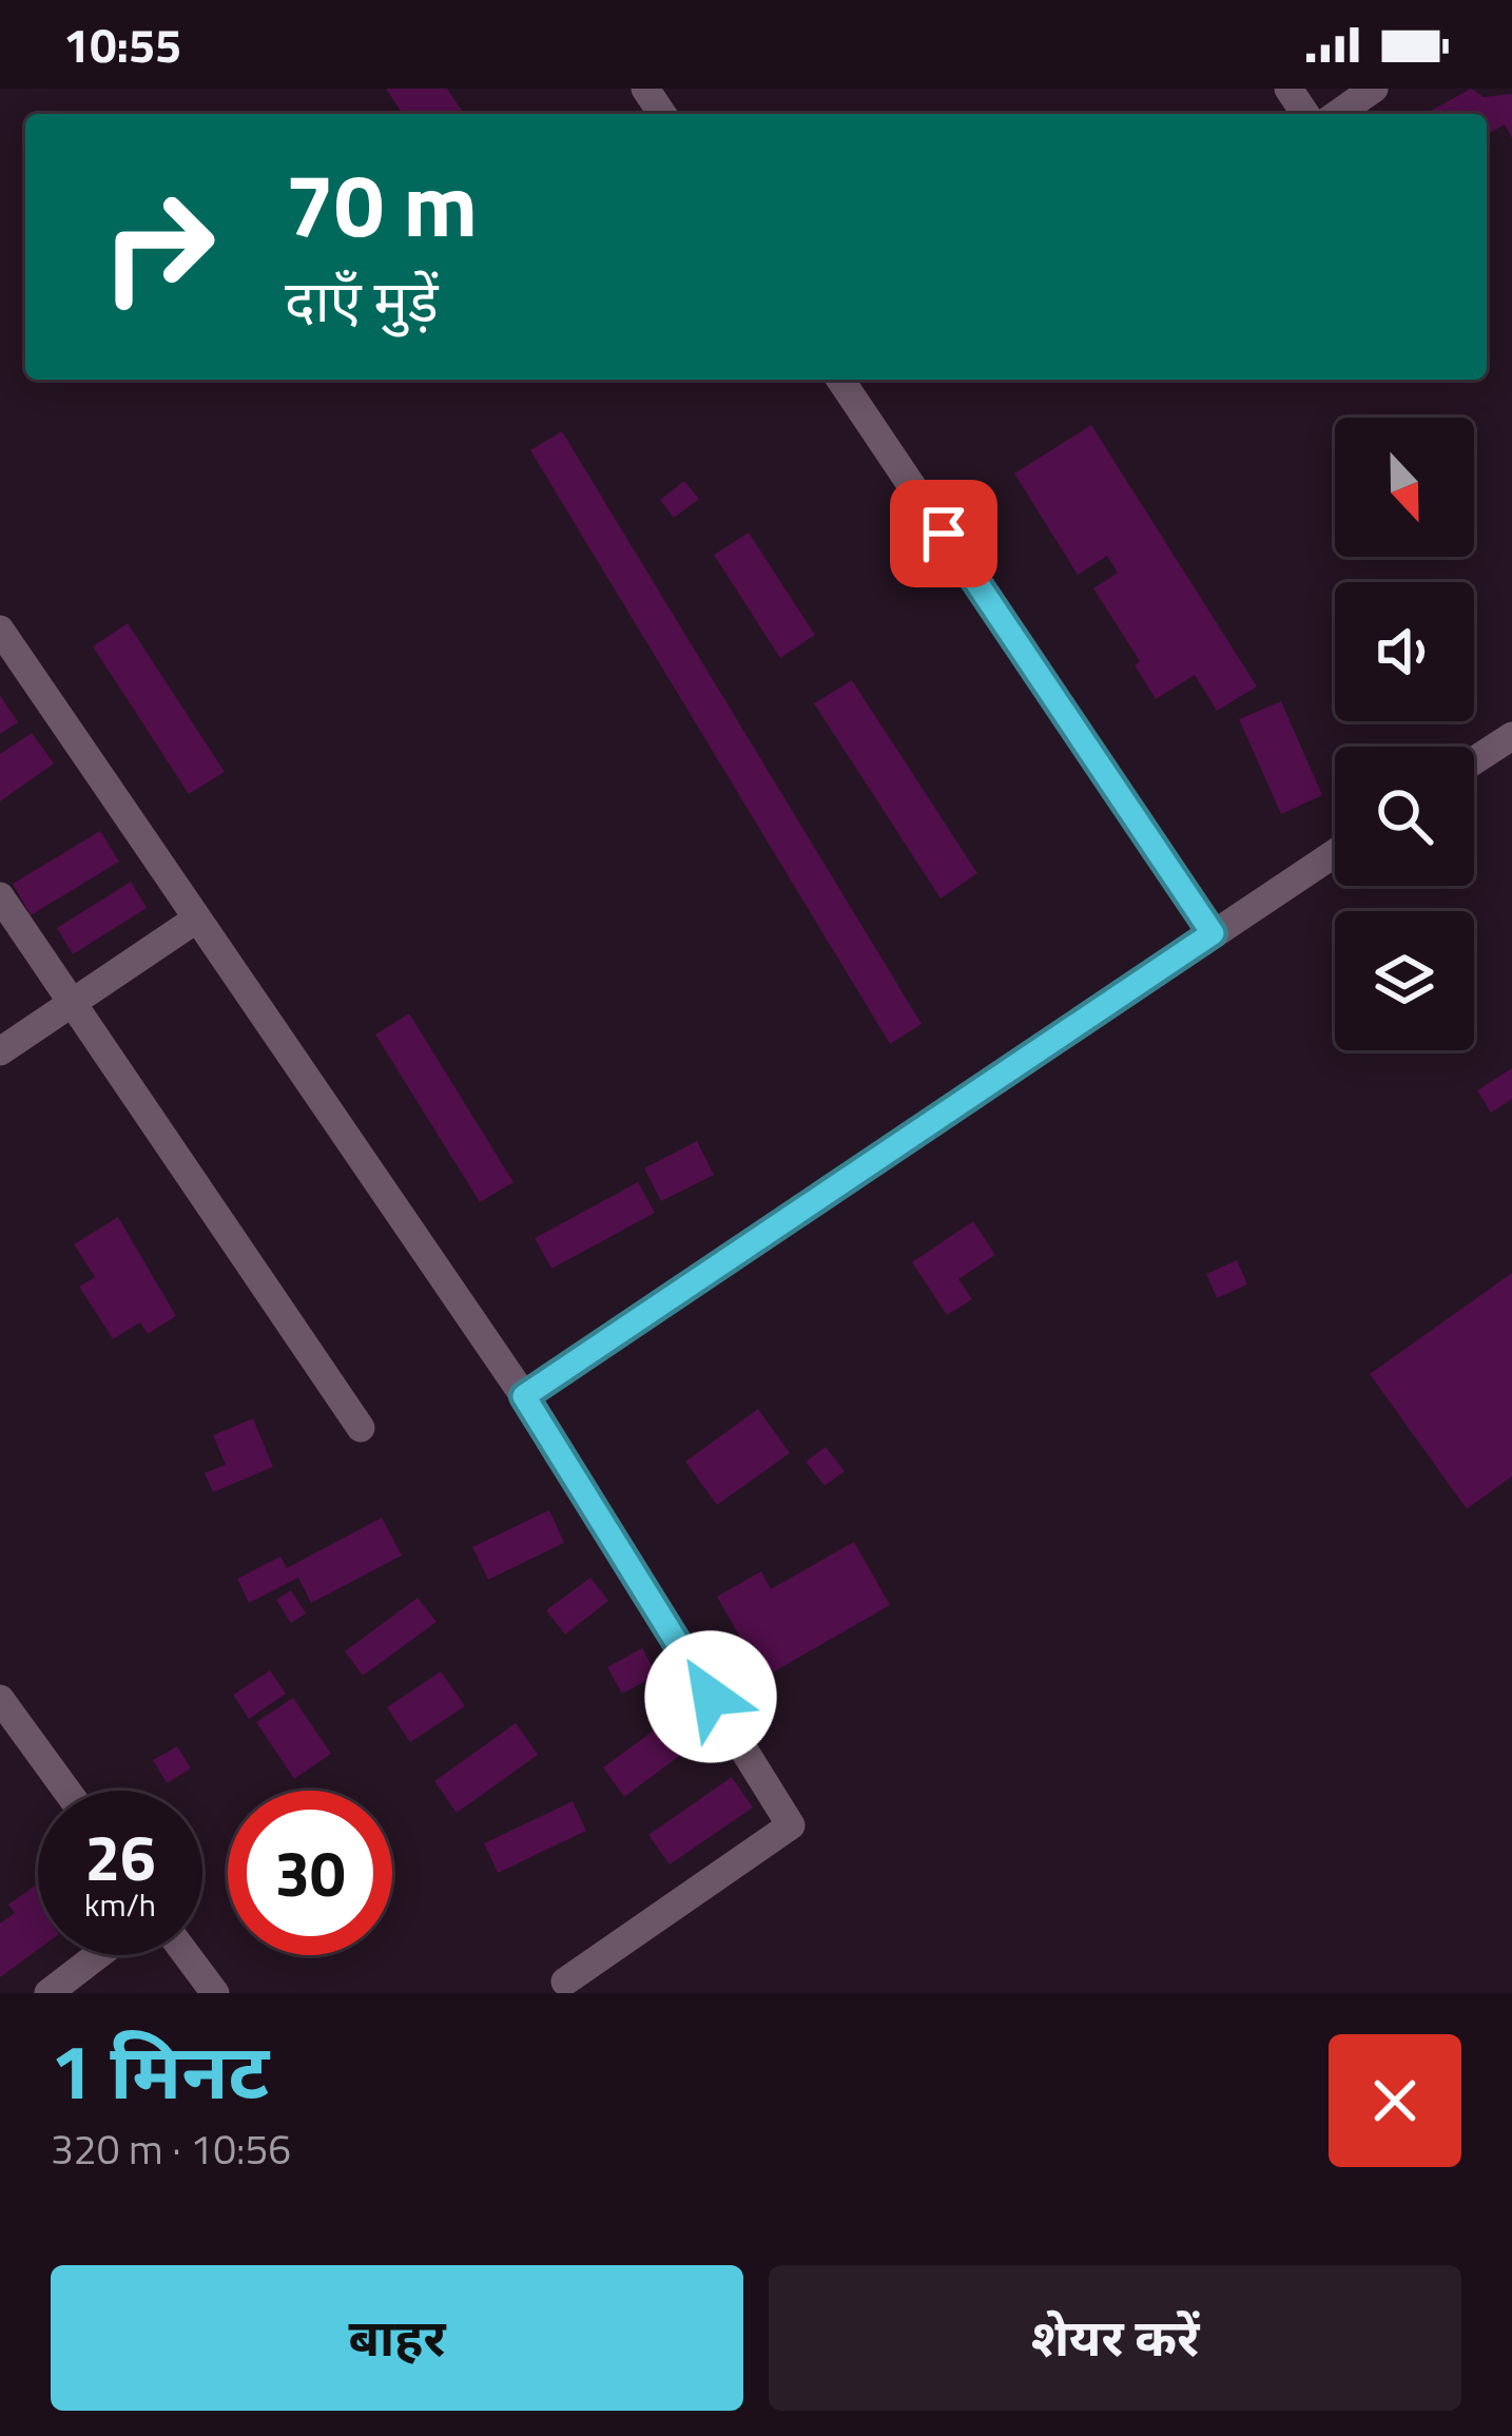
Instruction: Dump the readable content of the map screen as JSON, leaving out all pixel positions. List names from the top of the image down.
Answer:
{
  "north": "bottom",
  "page": {
    "status": "10:55",
    "turn": ["70 m", "दाएँ मुड़ें"],
    "speed": "26 km/h",
    "limit": "30",
    "heading": ["1 मिनट", "320 m · 10:56"],
    "buttons": ["बाहर", "शेयर करें"]
  }
}
